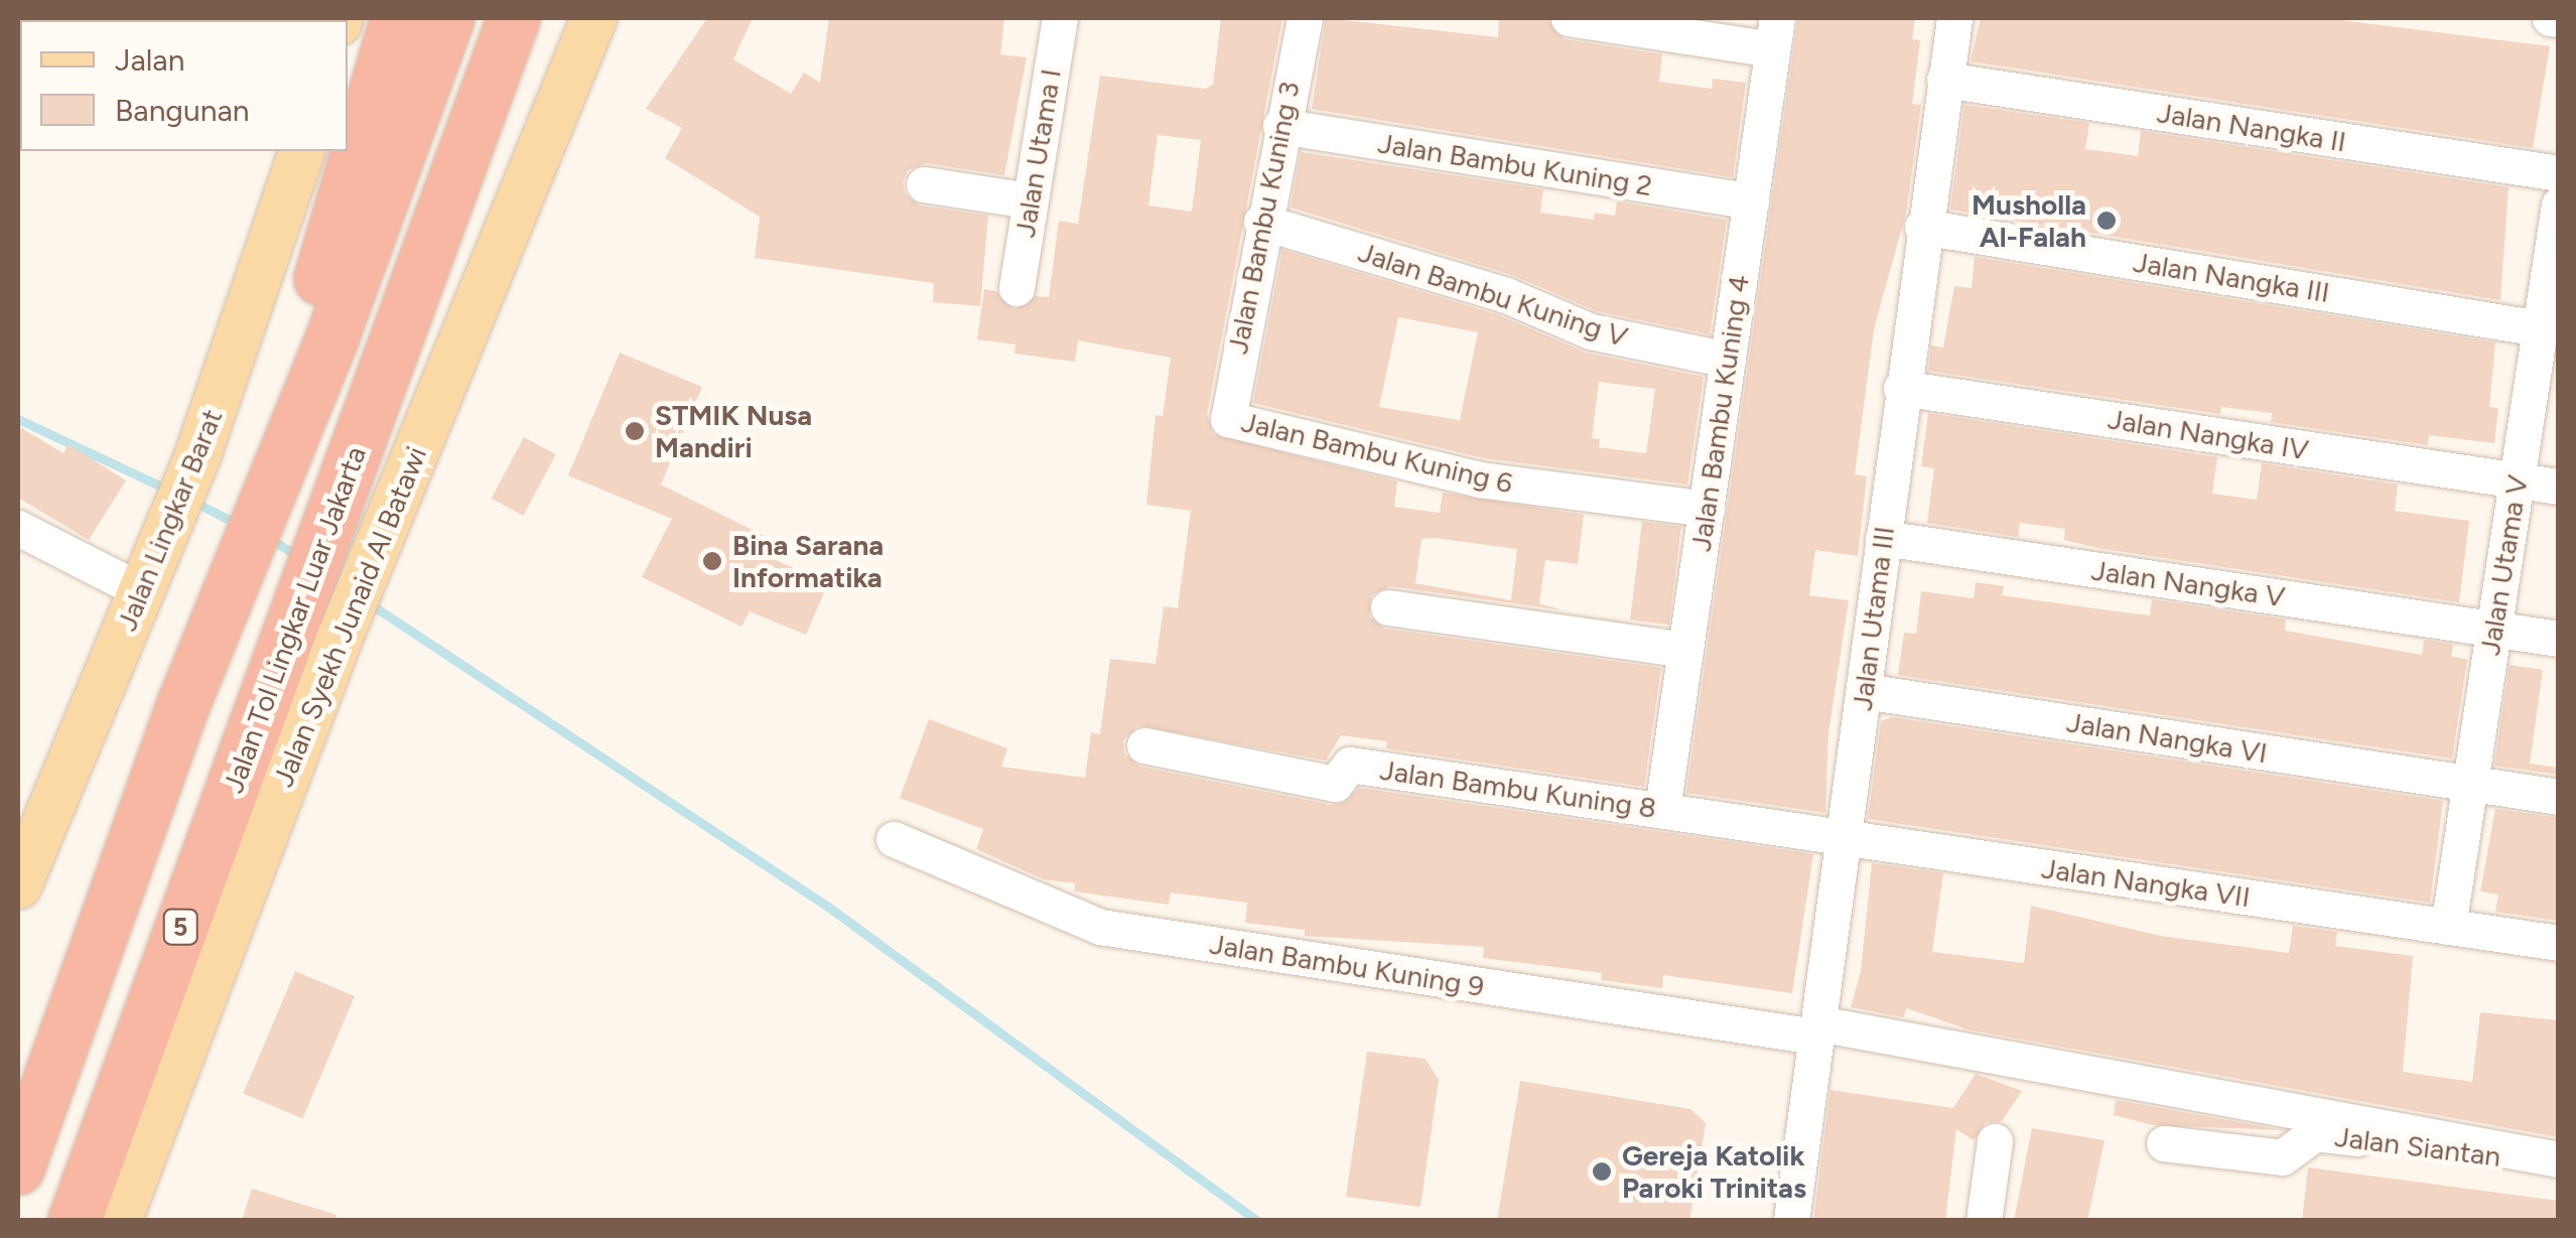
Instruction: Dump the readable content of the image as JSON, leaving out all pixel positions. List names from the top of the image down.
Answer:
{
  "streets": {
    "highway": ["Jalan Tol Lingkar Luar Jakarta", "5"],
    "main road": ["Jalan Lingkar Barat", "Jalan Syekh Junaid Al Batawi"],
    "street": [
      "Jalan Nangka II",
      "Jalan Utama I",
      "Jalan Bambu Kuning 2",
      "Jalan Bambu Kuning 3",
      "Jalan Nangka III",
      "Jalan Bambu Kuning V",
      "Jalan Bambu Kuning 4",
      "Jalan Nangka IV",
      "Jalan Bambu Kuning 6",
      "Jalan Utama V",
      "Jalan Nangka V",
      "Jalan Utama III",
      "Jalan Nangka VI",
      "Jalan Bambu Kuning 8",
      "Jalan Nangka VII",
      "Jalan Bambu Kuning 9",
      "Jalan Siantan"
    ]
  },
  "crossings": [
    ["Jalan Nangka II", "Jalan Utama III"],
    ["Jalan Bambu Kuning 2", "Jalan Bambu Kuning 3"],
    ["Jalan Bambu Kuning 2", "Jalan Bambu Kuning 4"],
    ["Jalan Bambu Kuning 3", "Jalan Bambu Kuning V"],
    ["Jalan Bambu Kuning 3", "Jalan Bambu Kuning 6"],
    ["Jalan Nangka III", "Jalan Utama V"],
    ["Jalan Nangka III", "Jalan Utama III"],
    ["Jalan Bambu Kuning V", "Jalan Bambu Kuning 4"],
    ["Jalan Bambu Kuning 4", "Jalan Bambu Kuning 6"],
    ["Jalan Bambu Kuning 4", "Jalan Bambu Kuning 8"],
    ["Jalan Nangka IV", "Jalan Utama V"],
    ["Jalan Nangka IV", "Jalan Utama III"],
    ["Jalan Utama V", "Jalan Nangka V"],
    ["Jalan Utama V", "Jalan Nangka VI"],
    ["Jalan Utama V", "Jalan Nangka VII"],
    ["Jalan Nangka V", "Jalan Utama III"],
    ["Jalan Utama III", "Jalan Nangka VI"],
    ["Jalan Utama III", "Jalan Bambu Kuning 8"],
    ["Jalan Utama III", "Jalan Nangka VII"],
    ["Jalan Utama III", "Jalan Bambu Kuning 9"],
    ["Jalan Bambu Kuning 8", "Jalan Nangka VII"],
    ["Jalan Bambu Kuning 9", "Jalan Siantan"]
  ],
  "places": [
    "Musholla Al-Falah",
    "STMIK Nusa Mandiri",
    "Bina Sarana Informatika",
    "Gereja Katolik Paroki Trinitas"
  ],
  "legend": ["Jalan", "Bangunan"]
}
